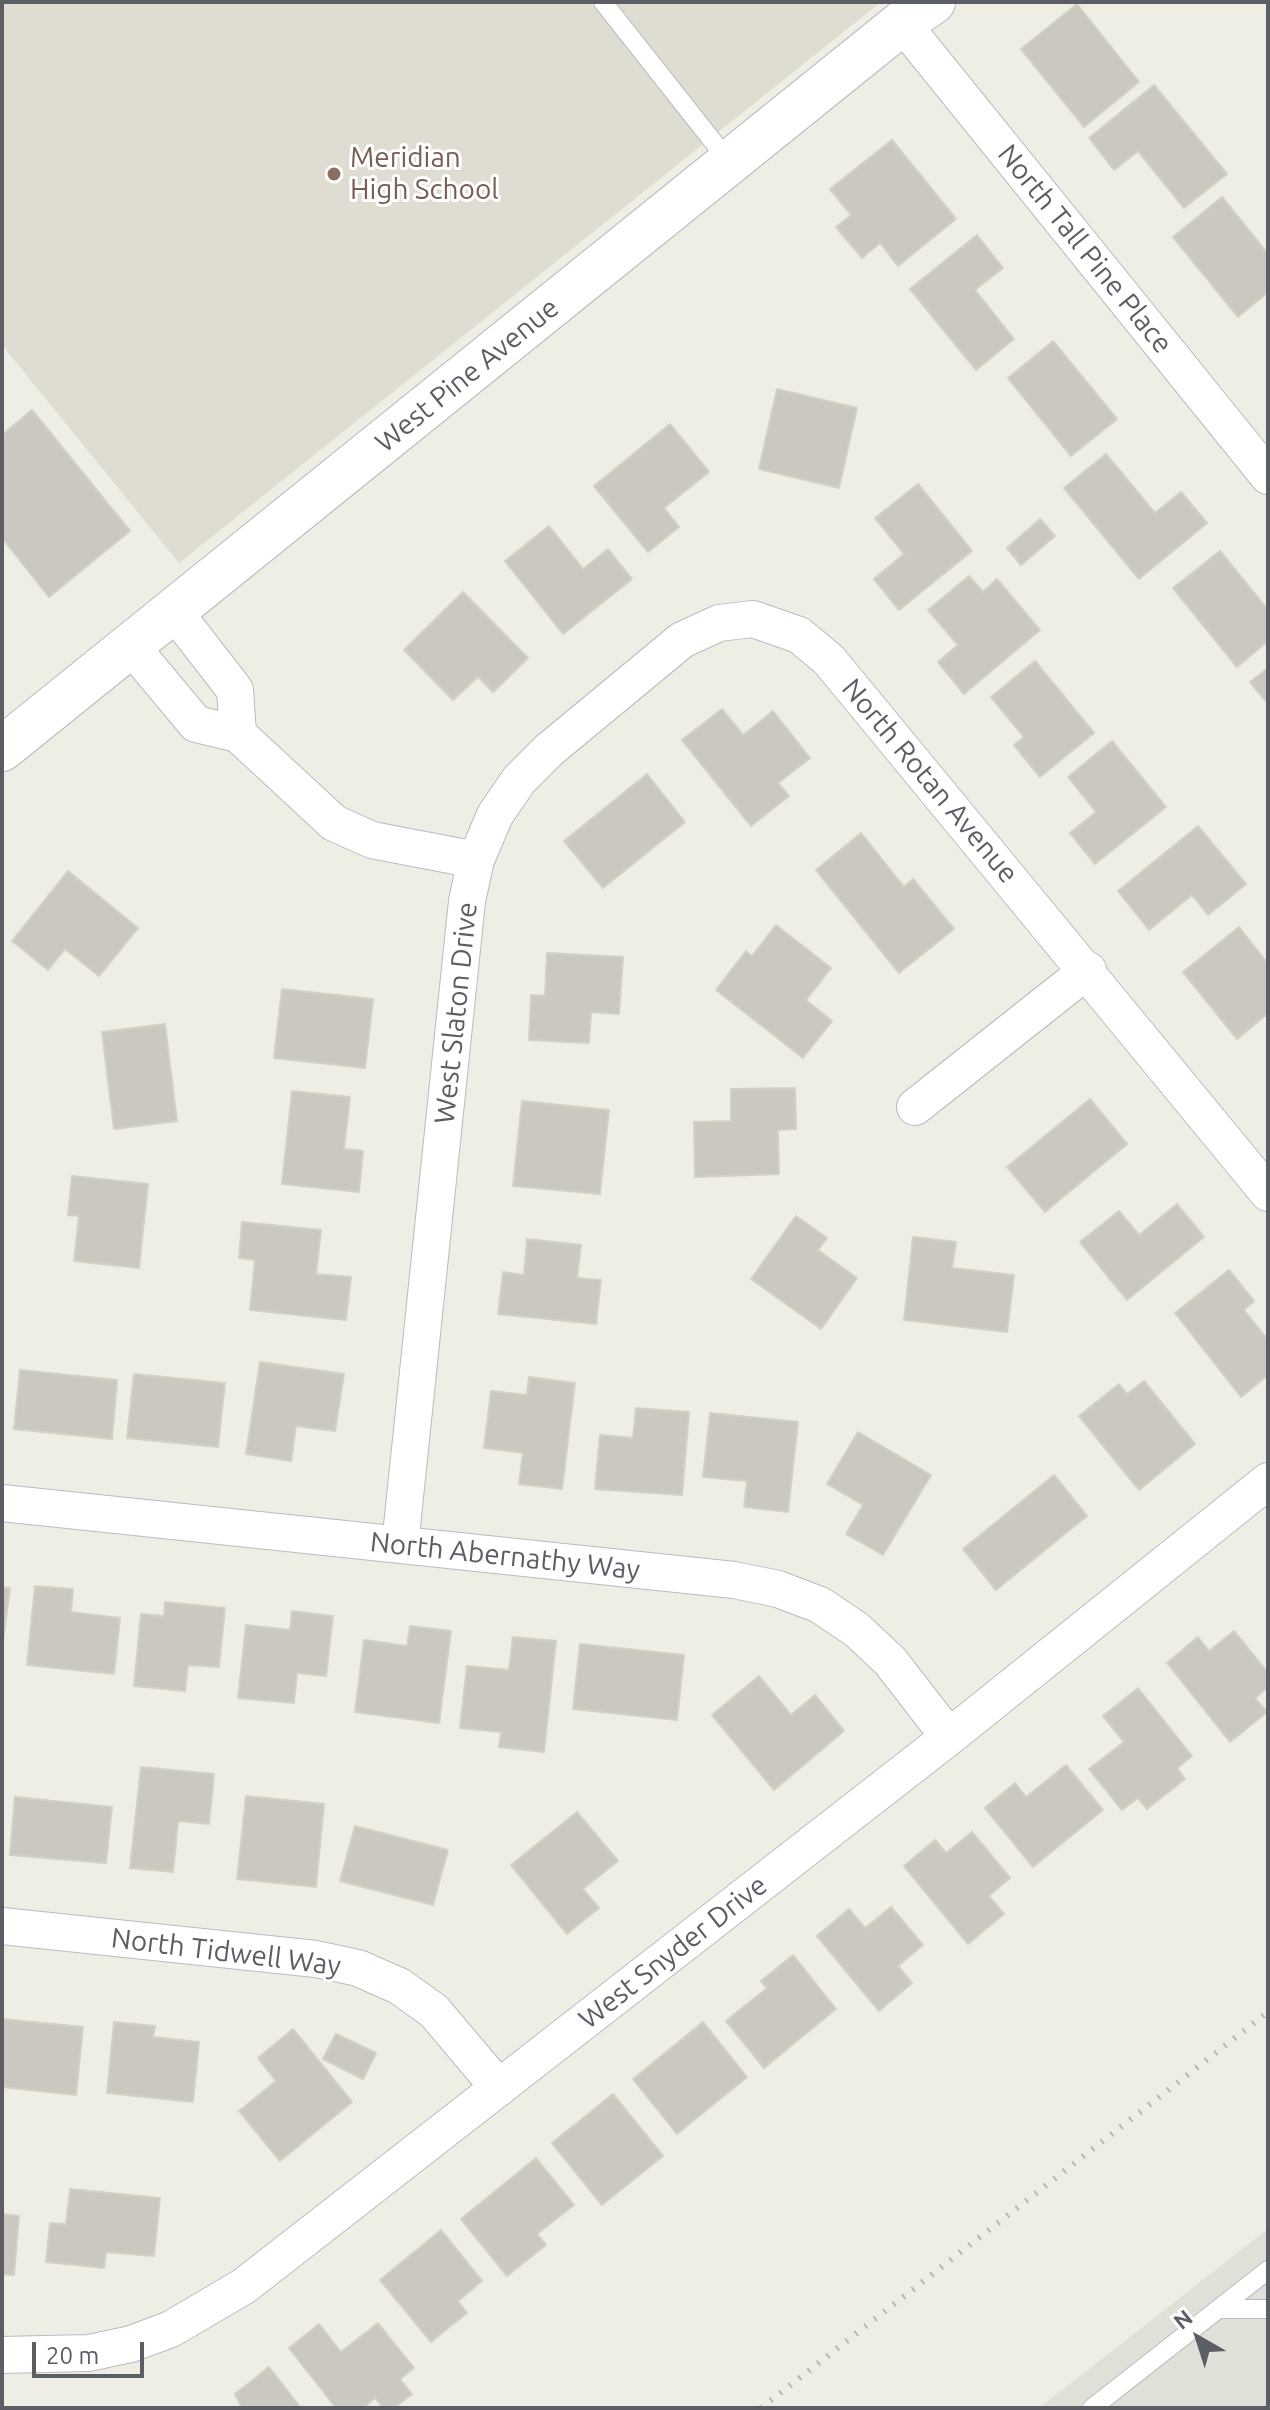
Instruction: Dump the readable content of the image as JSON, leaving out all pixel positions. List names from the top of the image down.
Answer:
{
  "streets": {
    "street": [
      "North Tall Pine Place",
      "West Pine Avenue",
      "North Rotan Avenue",
      "West Slaton Drive",
      "North Abernathy Way",
      "North Tidwell Way",
      "West Snyder Drive"
    ]
  },
  "crossings": [
    ["North Tall Pine Place", "West Pine Avenue"],
    ["North Rotan Avenue", "West Slaton Drive"],
    ["West Slaton Drive", "North Abernathy Way"],
    ["North Abernathy Way", "West Snyder Drive"],
    ["North Tidwell Way", "West Snyder Drive"]
  ],
  "places": ["Meridian High School"],
  "scale_bar": "20 m",
  "north": "top left"
}
